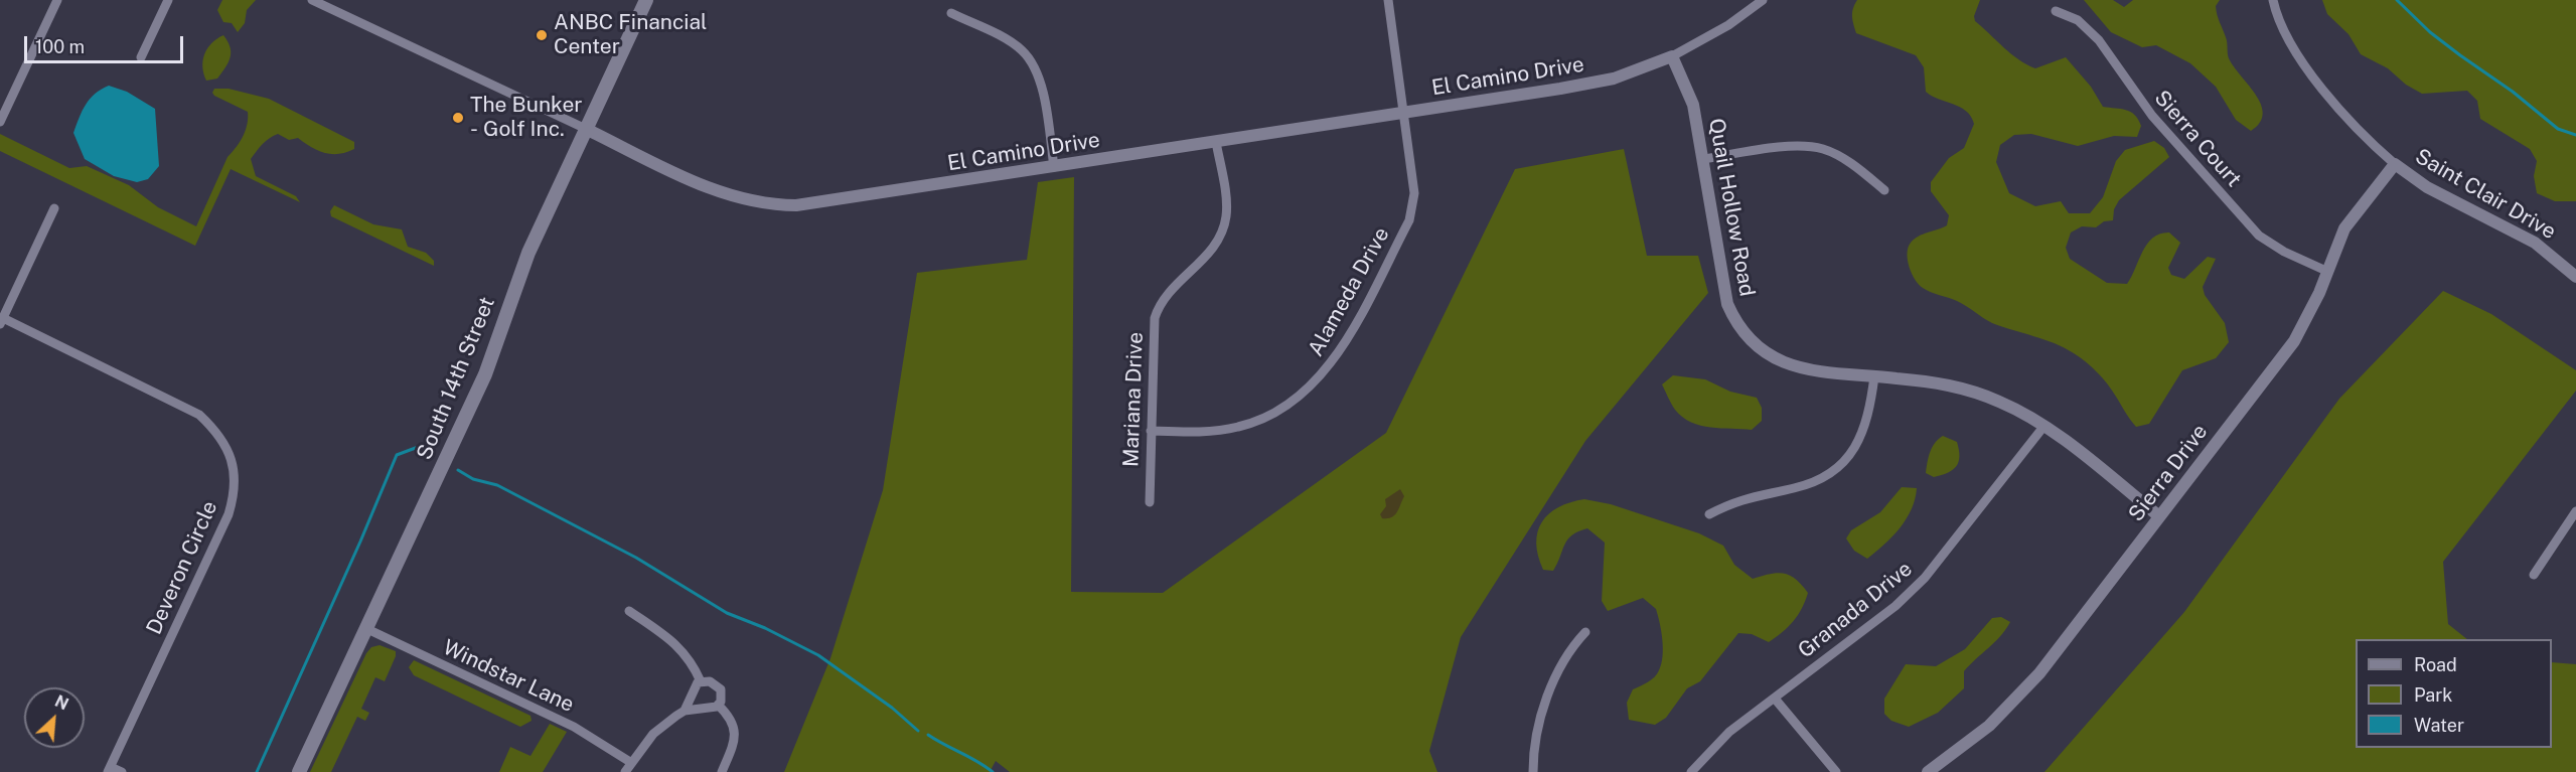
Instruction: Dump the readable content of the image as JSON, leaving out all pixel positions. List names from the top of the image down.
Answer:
{
  "streets": {
    "main road": ["South 14th Street"],
    "street": [
      "El Camino Drive",
      "Sierra Court",
      "Saint Clair Drive",
      "Quail Hollow Road",
      "Alameda Drive",
      "Mariana Drive",
      "Sierra Drive",
      "Deveron Circle",
      "Granada Drive",
      "Windstar Lane"
    ]
  },
  "crossings": [
    ["El Camino Drive", "Quail Hollow Road"],
    ["El Camino Drive", "Alameda Drive"],
    ["El Camino Drive", "South 14th Street"],
    ["El Camino Drive", "Mariana Drive"],
    ["Sierra Court", "Sierra Drive"],
    ["Saint Clair Drive", "Sierra Drive"],
    ["Quail Hollow Road", "Sierra Drive"],
    ["Quail Hollow Road", "Granada Drive"],
    ["Alameda Drive", "Mariana Drive"],
    ["South 14th Street", "Windstar Lane"]
  ],
  "places": ["ANBC Financial Center", "The Bunker - Golf Inc."],
  "legend": ["Road", "Park", "Water"],
  "scale_bar": "100 m",
  "north": "top right"
}
